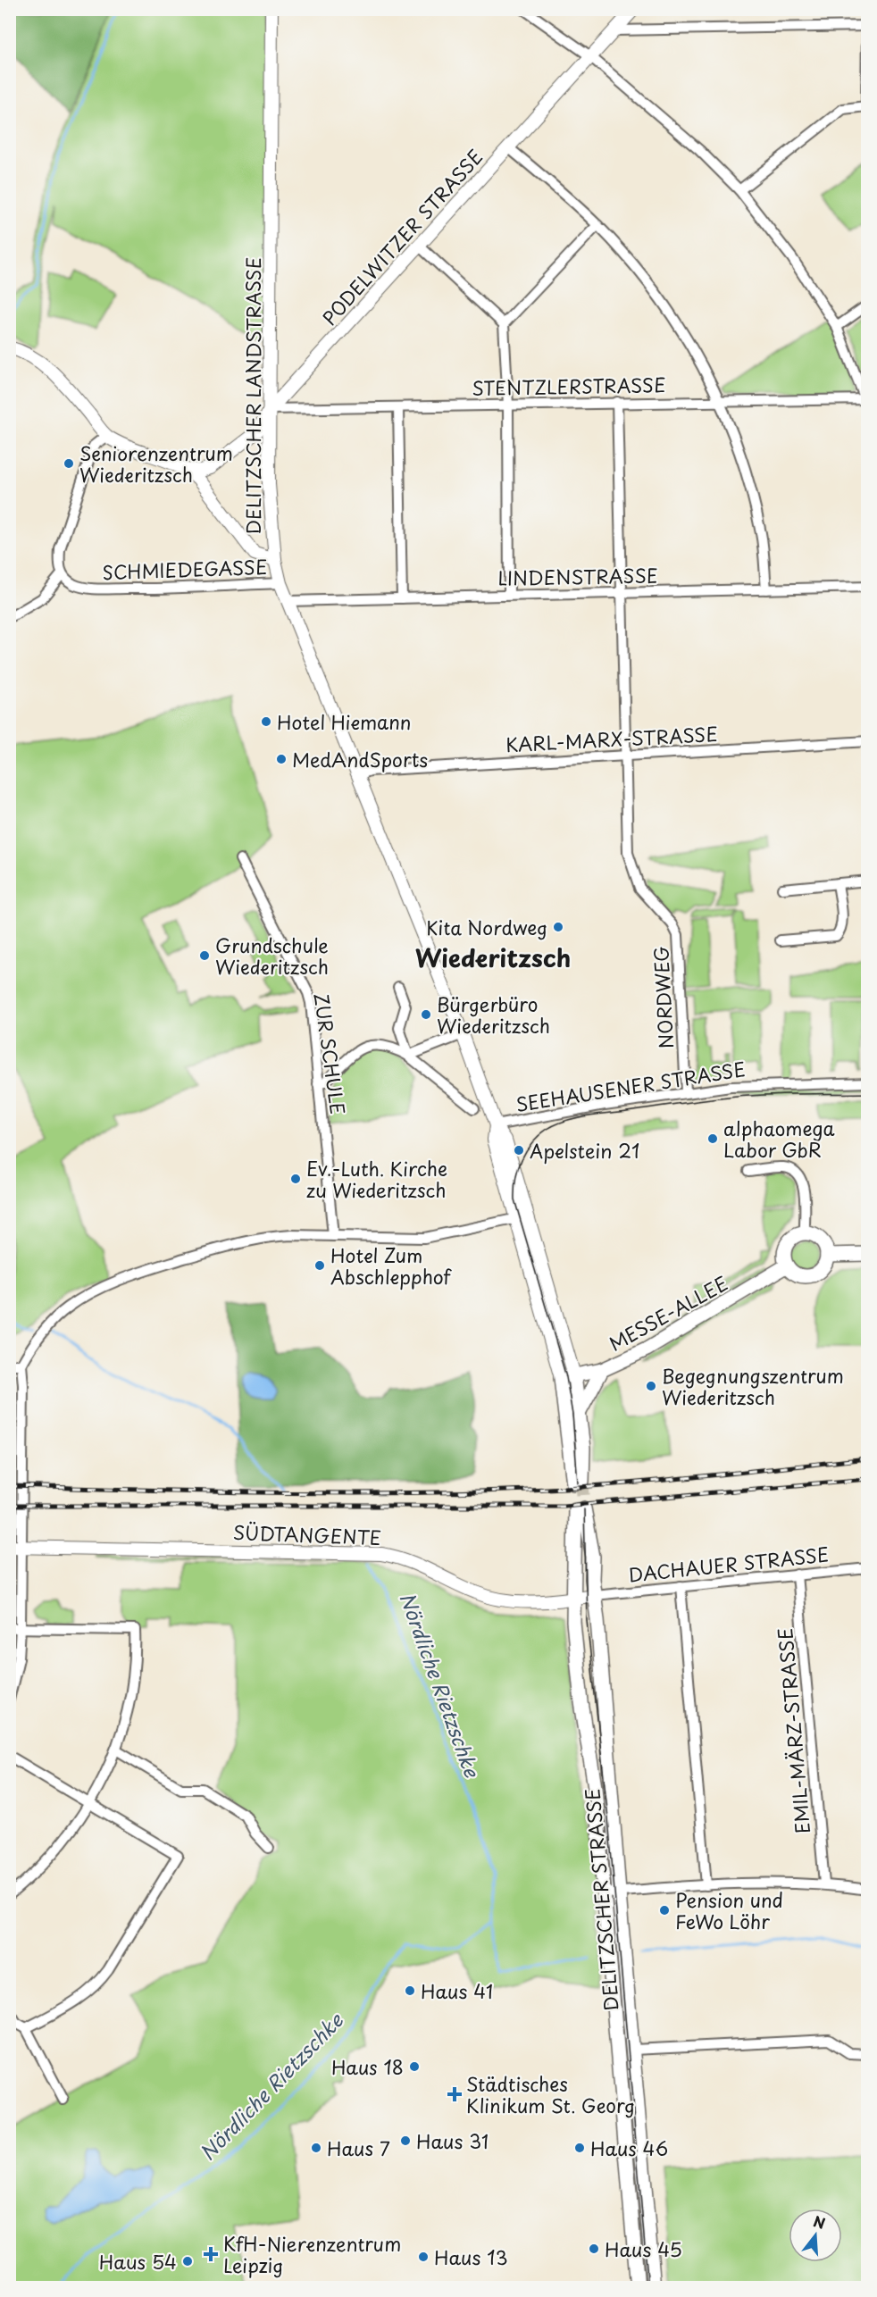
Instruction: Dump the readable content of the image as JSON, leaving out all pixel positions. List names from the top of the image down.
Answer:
{
  "streets": {
    "main road": ["DELITZSCHER LANDSTRASSE", "MESSE-ALLEE", "DELITZSCHER STRASSE"],
    "street": [
      "PODELWITZER STRASSE",
      "STENTZLERSTRASSE",
      "SCHMIEDEGASSE",
      "LINDENSTRASSE",
      "KARL-MARX-STRASSE",
      "NORDWEG",
      "ZUR SCHULE",
      "SEEHAUSENER STRASSE",
      "SÜDTANGENTE",
      "DACHAUER STRASSE",
      "EMIL-MÄRZ-STRASSE"
    ]
  },
  "crossings": [
    ["PODELWITZER STRASSE", "STENTZLERSTRASSE"],
    ["PODELWITZER STRASSE", "DELITZSCHER LANDSTRASSE"],
    ["STENTZLERSTRASSE", "DELITZSCHER LANDSTRASSE"],
    ["STENTZLERSTRASSE", "NORDWEG"],
    ["DELITZSCHER LANDSTRASSE", "SCHMIEDEGASSE"],
    ["DELITZSCHER LANDSTRASSE", "LINDENSTRASSE"],
    ["DELITZSCHER LANDSTRASSE", "KARL-MARX-STRASSE"],
    ["DELITZSCHER LANDSTRASSE", "SEEHAUSENER STRASSE"],
    ["DELITZSCHER LANDSTRASSE", "MESSE-ALLEE"],
    ["LINDENSTRASSE", "NORDWEG"],
    ["KARL-MARX-STRASSE", "NORDWEG"],
    ["NORDWEG", "SEEHAUSENER STRASSE"],
    ["SÜDTANGENTE", "DACHAUER STRASSE"],
    ["SÜDTANGENTE", "DELITZSCHER STRASSE"],
    ["DACHAUER STRASSE", "EMIL-MÄRZ-STRASSE"],
    ["DACHAUER STRASSE", "DELITZSCHER STRASSE"]
  ],
  "districts": ["Wiederitzsch"],
  "water": ["Nördliche Rietzschke"],
  "places": {
    "other": [
      "Seniorenzentrum Wiederitzsch",
      "Hotel Hiemann",
      "MedAndSports",
      "Kita Nordweg",
      "Grundschule Wiederitzsch",
      "Bürgerbüro Wiederitzsch",
      "alphaomega Labor GbR",
      "Apelstein 21",
      "Ev.-Luth. Kirche zu Wiederitzsch",
      "Hotel Zum Abschlepphof",
      "Begegnungszentrum Wiederitzsch",
      "Pension und FeWo Löhr",
      "Haus 41",
      "Haus 18",
      "Haus 31",
      "Haus 7",
      "Haus 46",
      "Haus 45",
      "Haus 13",
      "Haus 54"
    ],
    "health": ["Städtisches Klinikum St. Georg", "KfH-Nierenzentrum Leipzig"]
  },
  "north": "top"
}
